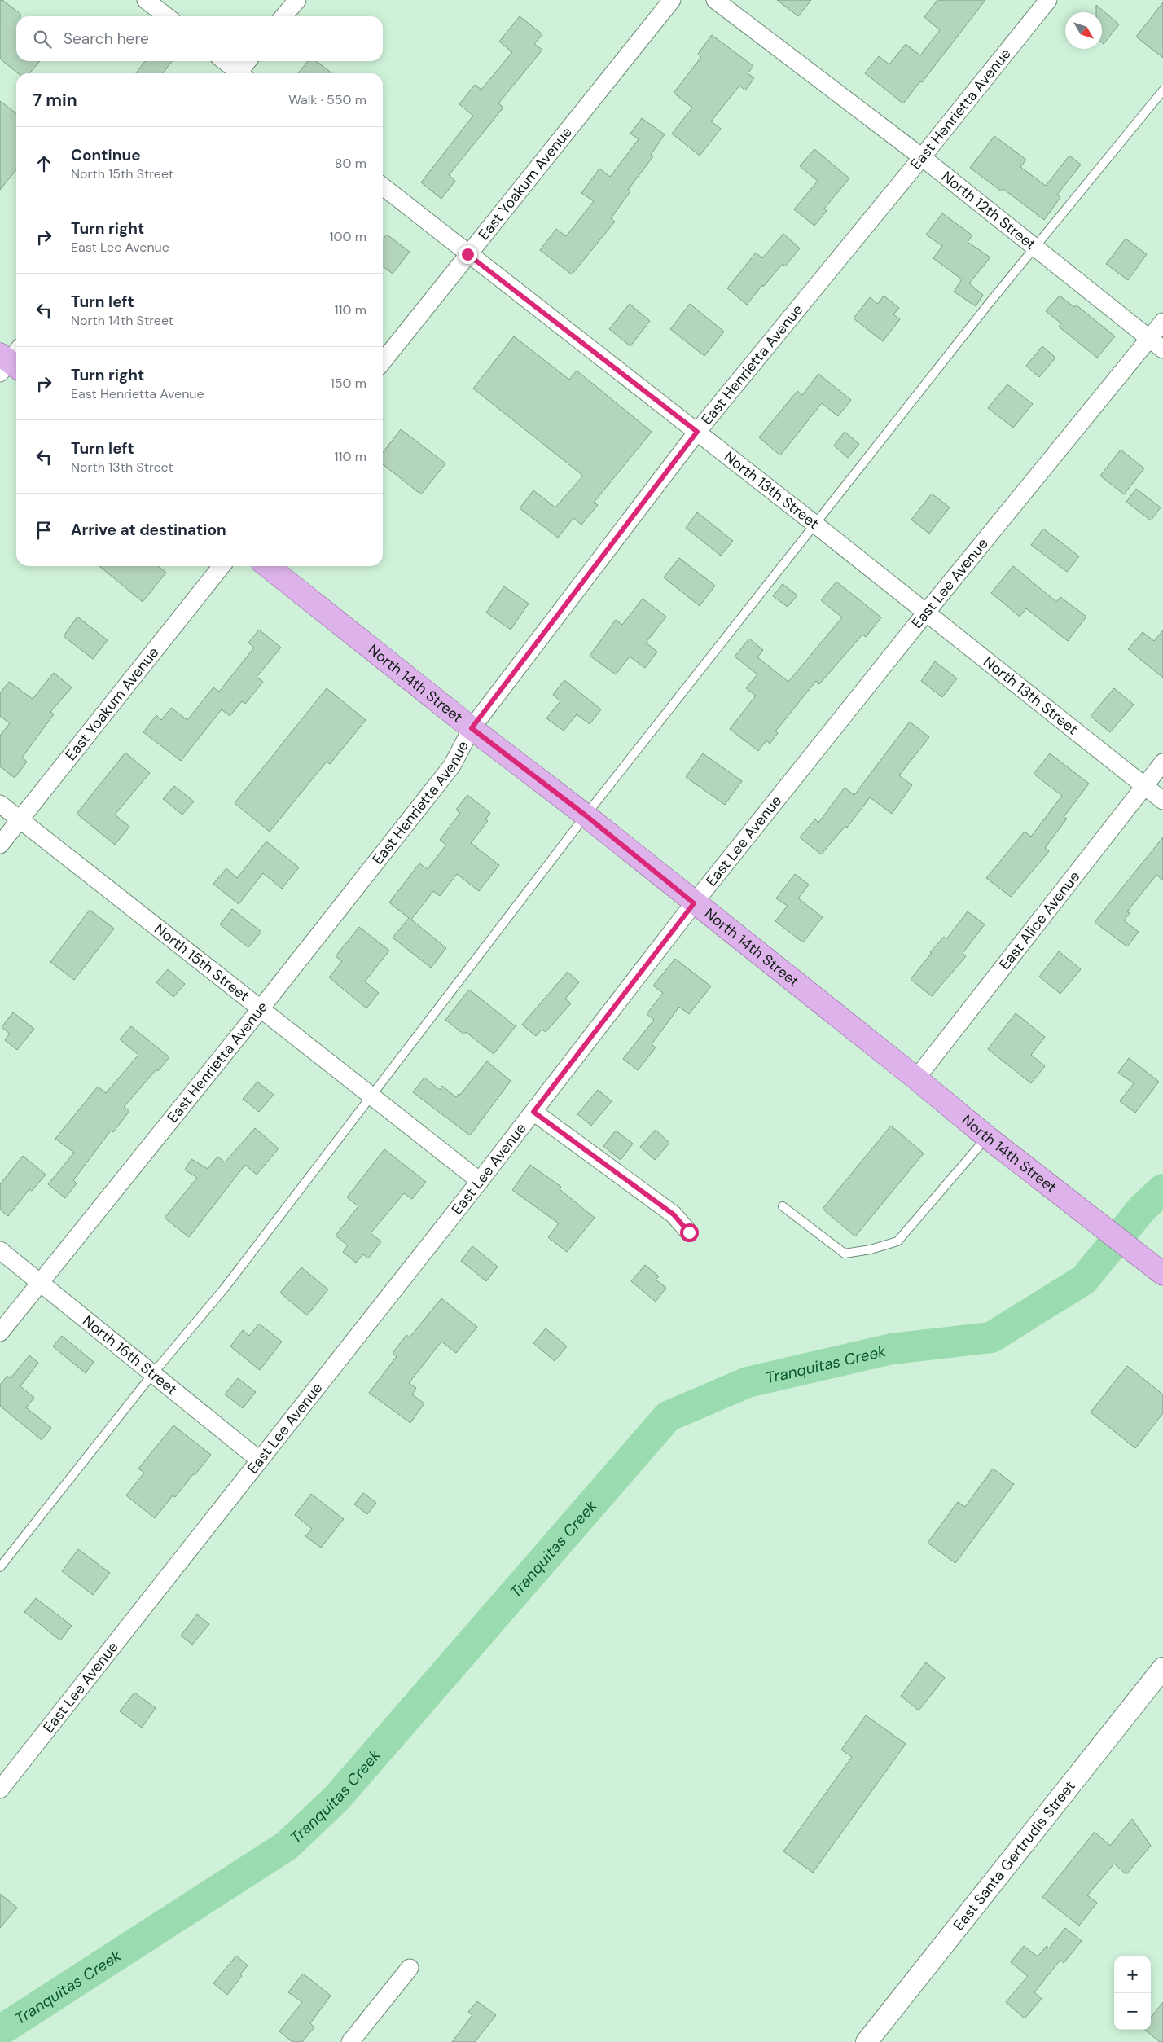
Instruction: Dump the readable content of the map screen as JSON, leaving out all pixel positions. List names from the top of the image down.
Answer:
{
  "streets": {
    "main road": ["North 14th Street"],
    "street": [
      "East Henrietta Avenue",
      "East Yoakum Avenue",
      "North 12th Street",
      "North 13th Street",
      "East Lee Avenue",
      "East Alice Avenue",
      "North 15th Street",
      "North 16th Street",
      "East Santa Gertrudis Street"
    ]
  },
  "crossings": [
    ["East Henrietta Avenue", "North 12th Street"],
    ["East Henrietta Avenue", "North 13th Street"],
    ["East Henrietta Avenue", "North 14th Street"],
    ["East Henrietta Avenue", "North 15th Street"],
    ["East Henrietta Avenue", "North 16th Street"],
    ["East Yoakum Avenue", "North 13th Street"],
    ["East Yoakum Avenue", "North 15th Street"],
    ["North 12th Street", "East Lee Avenue"],
    ["North 13th Street", "East Lee Avenue"],
    ["North 13th Street", "East Alice Avenue"],
    ["East Lee Avenue", "North 14th Street"],
    ["East Lee Avenue", "North 15th Street"],
    ["East Lee Avenue", "North 16th Street"],
    ["North 14th Street", "East Alice Avenue"]
  ],
  "water": ["Tranquitas Creek"],
  "north": "bottom right",
  "page": {
    "search": "Search here",
    "heading": ["7 min", "Walk · 550 m"],
    "list": [
      ["Continue", "North 15th Street", "80 m"],
      ["Turn right", "East Lee Avenue", "100 m"],
      ["Turn left", "North 14th Street", "110 m"],
      ["Turn right", "East Henrietta Avenue", "150 m"],
      ["Turn left", "North 13th Street", "110 m"],
      "Arrive at destination"
    ],
    "map_buttons": ["+", "−"]
  }
}
